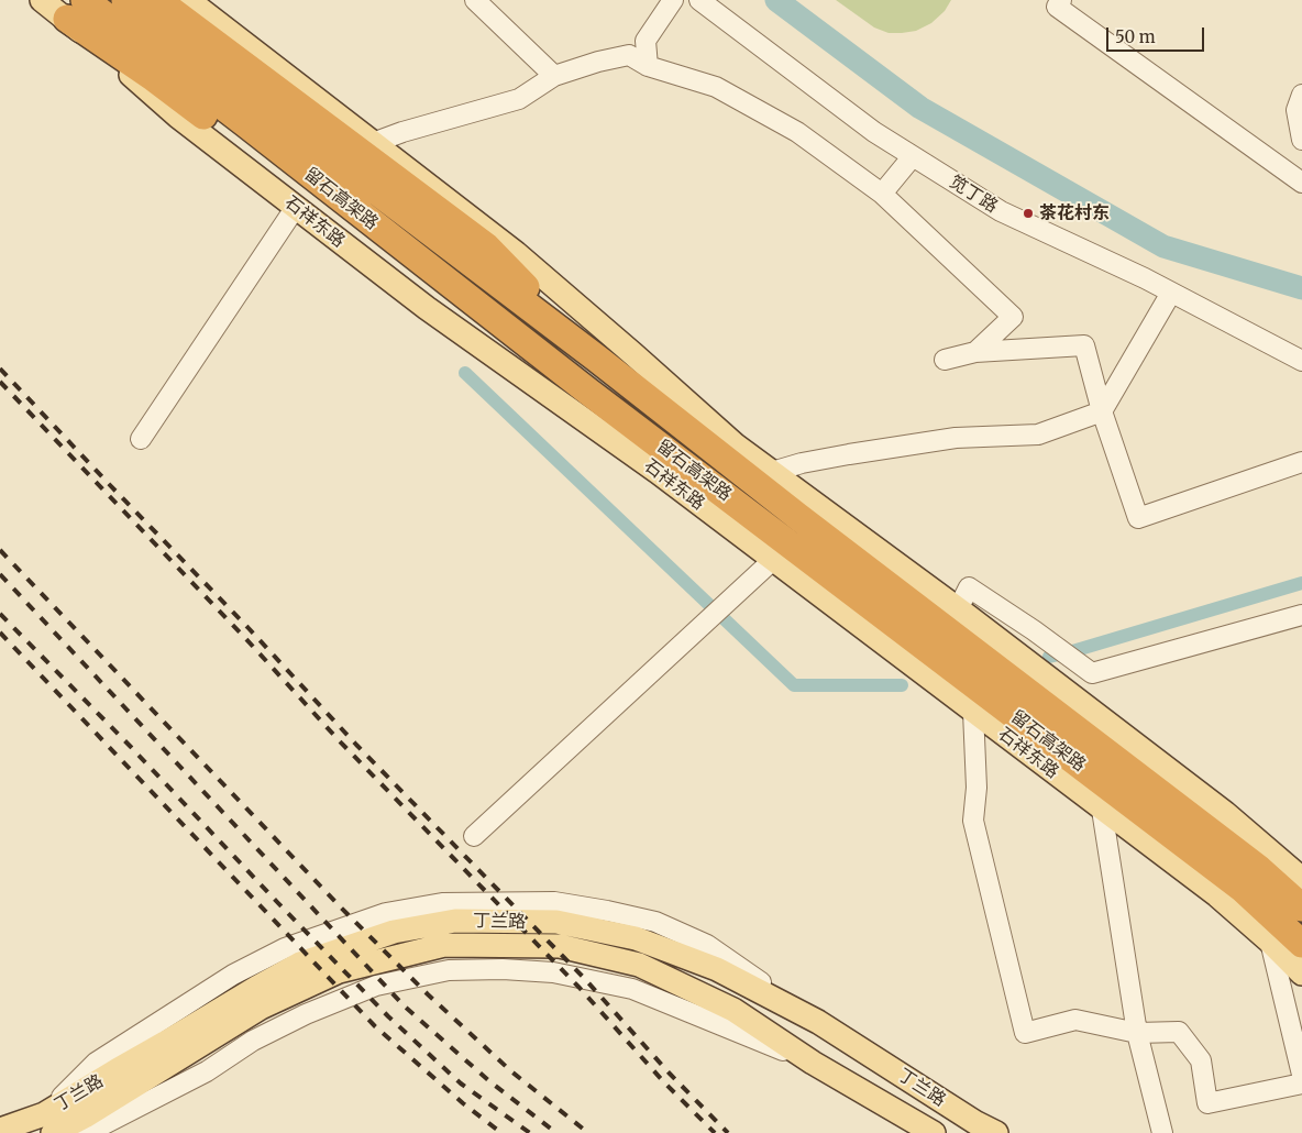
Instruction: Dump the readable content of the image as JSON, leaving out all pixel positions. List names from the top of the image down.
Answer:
{
  "streets": {
    "highway": ["留石高架路"],
    "main road": ["石祥东路", "丁兰路"],
    "street": ["笕丁路"]
  },
  "crossings": [
    ["留石高架路", "石祥东路"]
  ],
  "places": ["茶花村东"],
  "scale_bar": "50 m"
}
